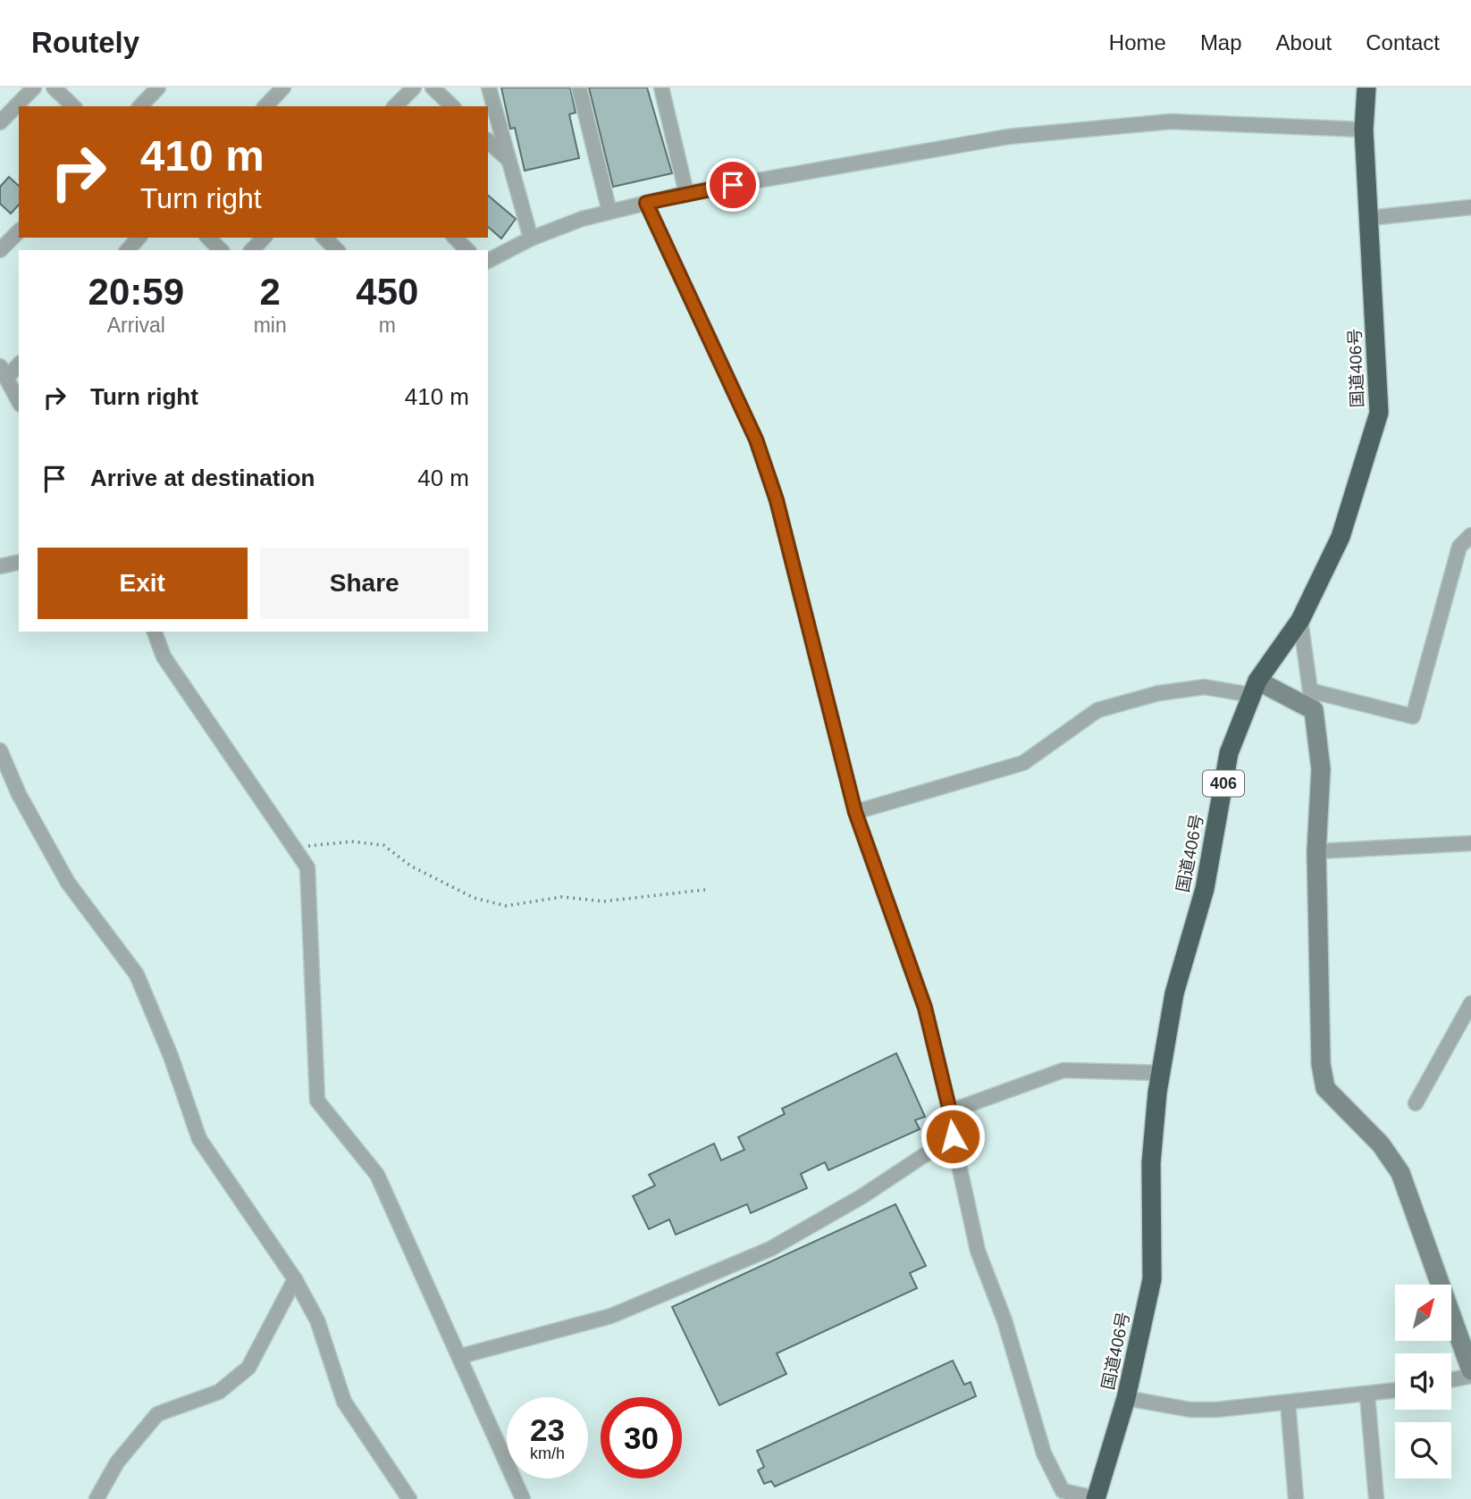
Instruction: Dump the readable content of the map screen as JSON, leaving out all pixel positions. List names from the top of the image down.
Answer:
{
  "streets": {
    "highway": ["国道406号", "406"]
  },
  "north": "top right",
  "page": {
    "header": "Routely",
    "nav": [
      "Home",
      "Map",
      "About",
      "Contact"
    ],
    "turn": ["410 m", "Turn right"],
    "eta": [
      "20:59",
      "Arrival",
      "2",
      "min",
      "450",
      "m"
    ],
    "list": [
      {
        "name": "Turn right",
        "value": "410 m"
      },
      {
        "name": "Arrive at destination",
        "value": "40 m"
      }
    ],
    "buttons": ["Exit", "Share"],
    "speed": "23 km/h",
    "limit": "30"
  }
}
